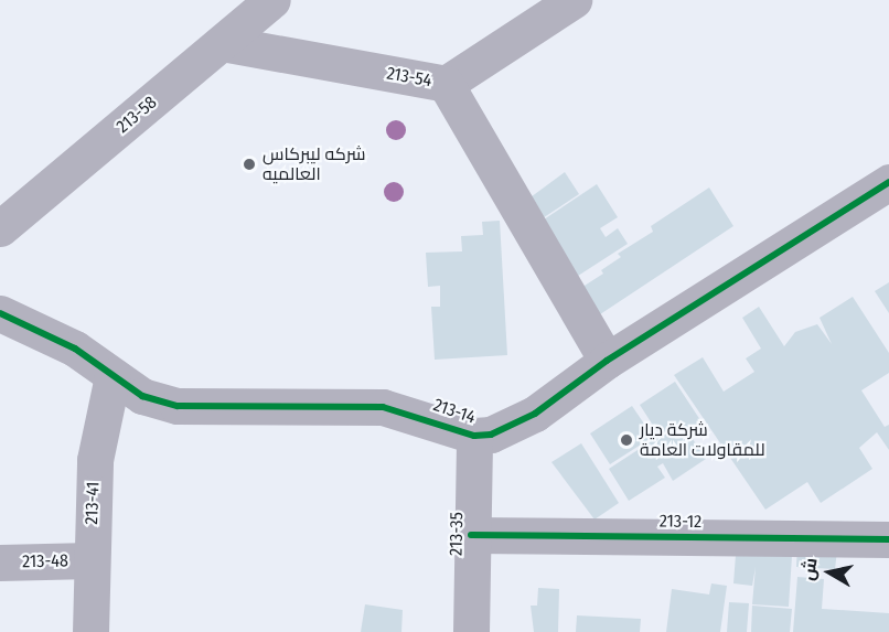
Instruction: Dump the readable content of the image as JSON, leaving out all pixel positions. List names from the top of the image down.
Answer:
{
  "streets": {
    "street": [
      "213-54",
      "213-58",
      "213-14",
      "213-41",
      "213-12",
      "213-35",
      "213-48"
    ]
  },
  "crossings": [
    ["213-54", "213-58"],
    ["213-14", "213-41"],
    ["213-14", "213-35"],
    ["213-41", "213-48"],
    ["213-12", "213-35"]
  ],
  "places": ["شركه ليبركاس العالميه", "شركة ديار للمقاولات العامة"],
  "north": "left"
}
